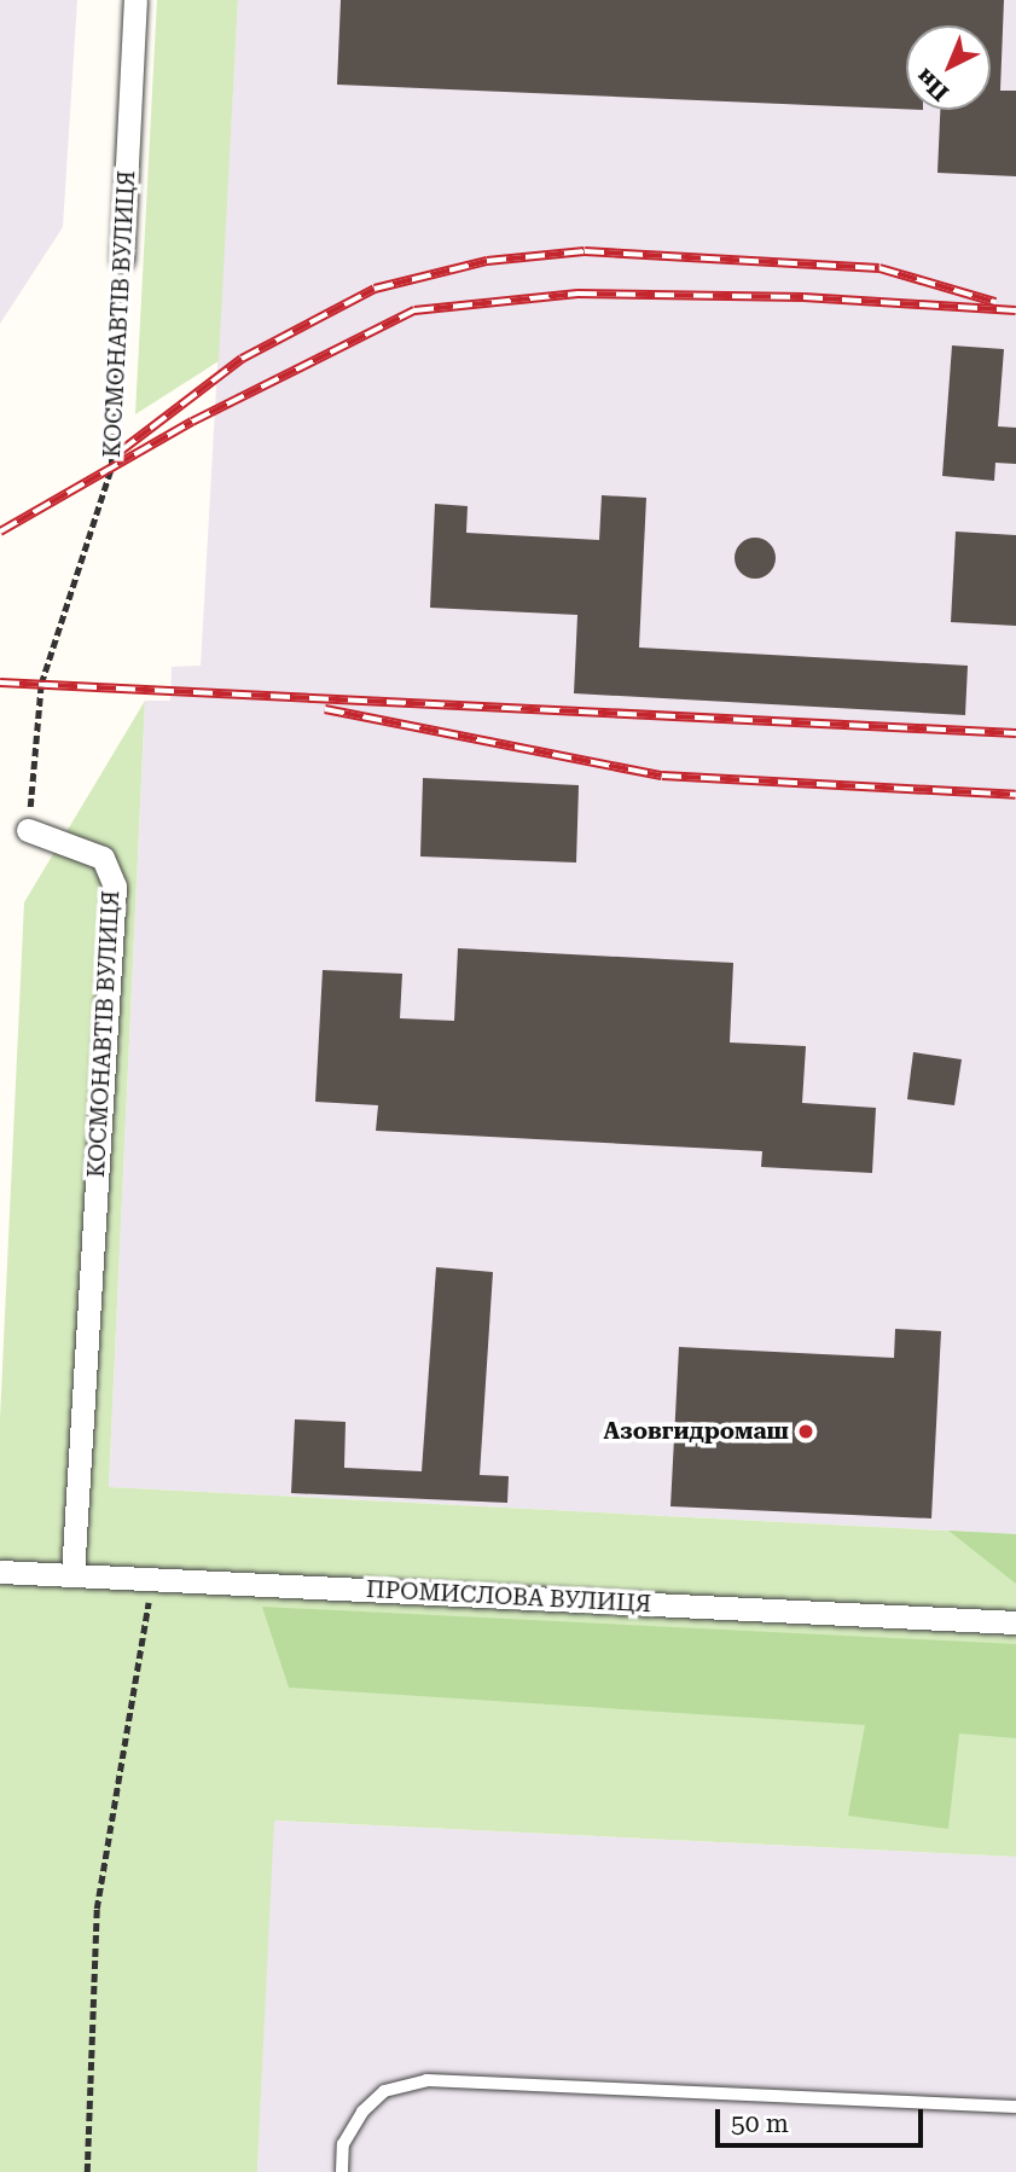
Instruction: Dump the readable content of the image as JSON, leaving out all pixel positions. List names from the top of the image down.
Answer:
{
  "streets": {
    "street": ["КОСМОНАВТІВ ВУЛИЦЯ", "ПРОМИСЛОВА ВУЛИЦЯ"]
  },
  "crossings": [
    ["КОСМОНАВТІВ ВУЛИЦЯ", "ПРОМИСЛОВА ВУЛИЦЯ"]
  ],
  "places": ["Азовгидромаш"],
  "scale_bar": "50 m",
  "north": "bottom left"
}
